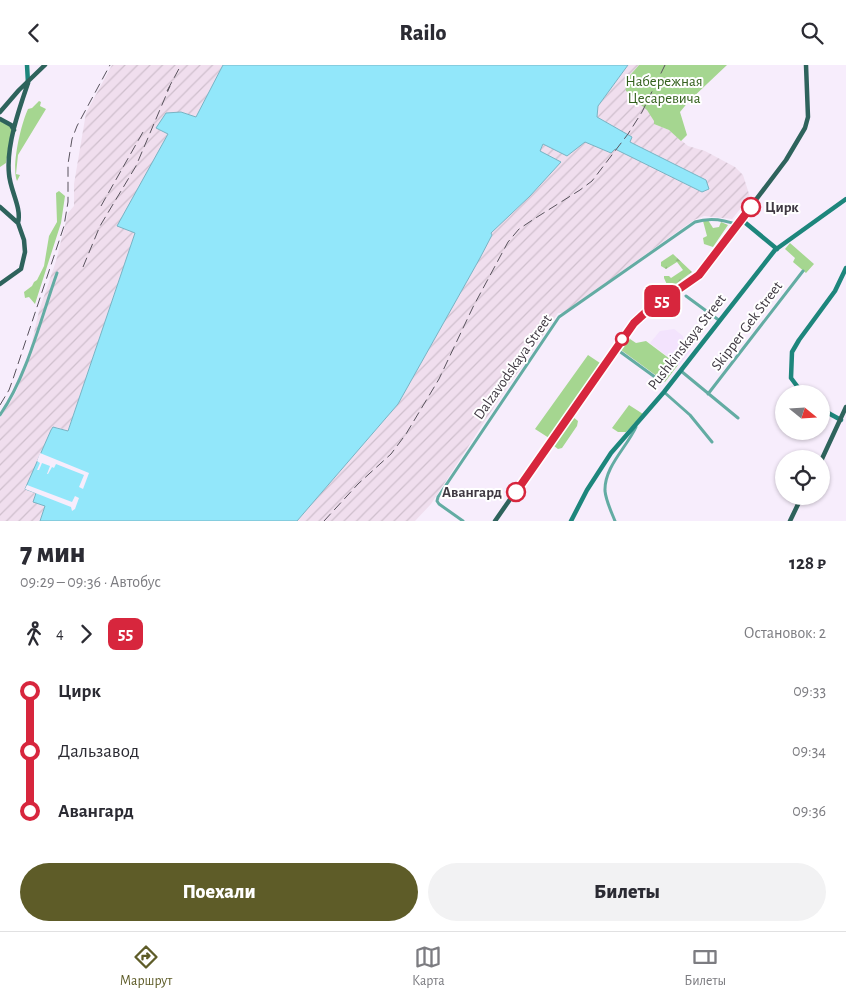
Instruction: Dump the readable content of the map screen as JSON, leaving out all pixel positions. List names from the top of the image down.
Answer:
{
  "streets": {
    "main road": ["Pushkinskaya Street"],
    "street": ["Skipper Gek Street", "Dalzavodskaya Street"]
  },
  "parks": ["Набережная Цесаревича"],
  "places": ["Цирк", "Авангард"],
  "lines": ["bus line 55"],
  "north": "right",
  "page": {
    "header": "Railo",
    "on_map": "55",
    "heading": ["7 мин", "09:29 – 09:36 · Автобус", "128 ₽"],
    "legs": ["4", "55", "Остановок: 2"],
    "list": [
      {
        "name": "Цирк",
        "value": "09:33"
      },
      {
        "name": "Дальзавод",
        "value": "09:34"
      },
      {
        "name": "Авангард",
        "value": "09:36"
      }
    ],
    "buttons": ["Поехали", "Билеты"],
    "tabs": ["Маршрут", "Карта", "Билеты"]
  }
}
